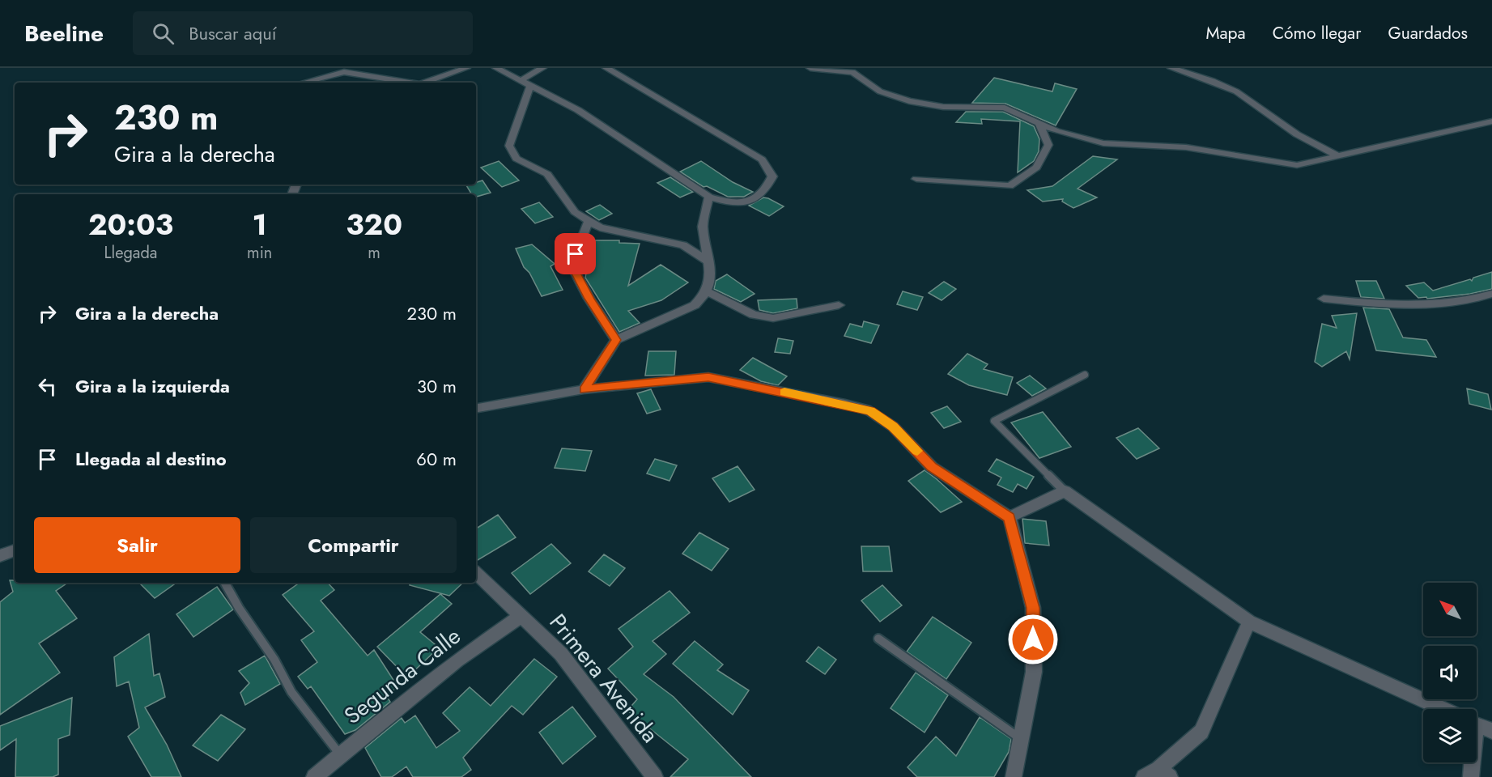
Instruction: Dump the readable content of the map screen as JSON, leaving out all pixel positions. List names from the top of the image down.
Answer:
{
  "streets": {
    "street": ["Segunda Calle", "Primera Avenida"]
  },
  "crossings": [
    ["Segunda Calle", "Primera Avenida"]
  ],
  "north": "top left",
  "page": {
    "header": "Beeline",
    "search": "Buscar aquí",
    "nav": ["Mapa", "Cómo llegar", "Guardados"],
    "turn": ["230 m", "Gira a la derecha"],
    "eta": [
      "20:03",
      "Llegada",
      "1",
      "min",
      "320",
      "m"
    ],
    "list": [
      {
        "name": "Gira a la derecha",
        "value": "230 m"
      },
      {
        "name": "Gira a la izquierda",
        "value": "30 m"
      },
      {
        "name": "Llegada al destino",
        "value": "60 m"
      }
    ],
    "buttons": ["Salir", "Compartir"]
  }
}
